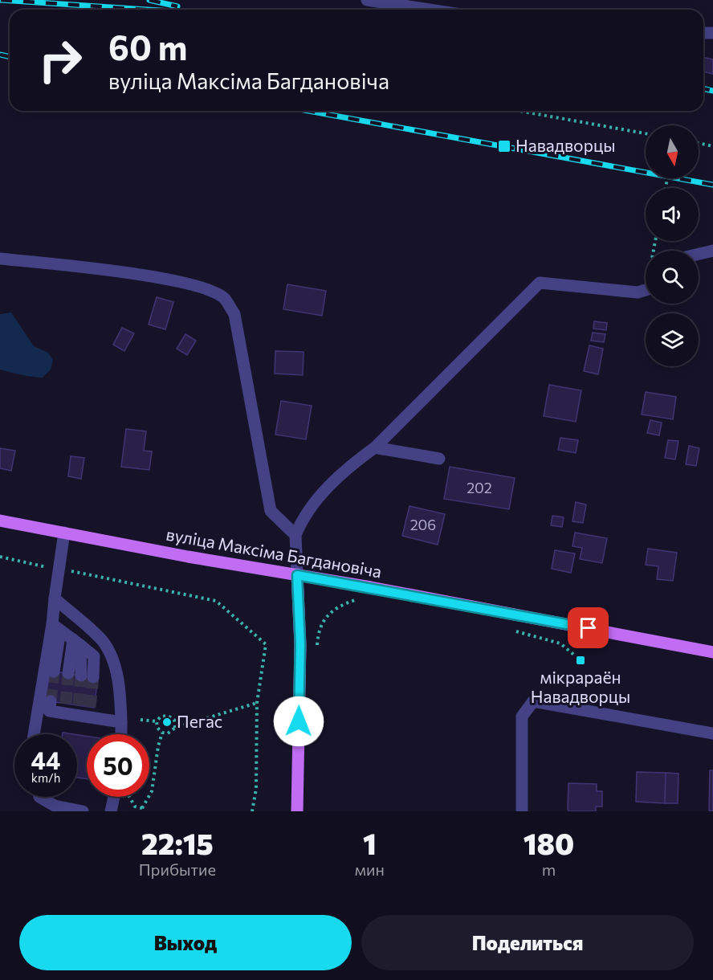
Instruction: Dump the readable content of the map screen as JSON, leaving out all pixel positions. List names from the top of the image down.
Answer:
{
  "streets": {
    "main road": ["вуліца Максіма Багдановіча"]
  },
  "places": {
    "transit": ["Навадворцы", "мікрараён Навадворцы"],
    "other": ["Пегас"]
  },
  "house_numbers": ["202", "206"],
  "north": "bottom",
  "page": {
    "turn": ["60 m", "вуліца Максіма Багдановіча"],
    "speed": "44 km/h",
    "limit": "50",
    "eta": [
      "22:15",
      "Прибытие",
      "1",
      "мин",
      "180",
      "m"
    ],
    "buttons": ["Выход", "Поделиться"]
  }
}
